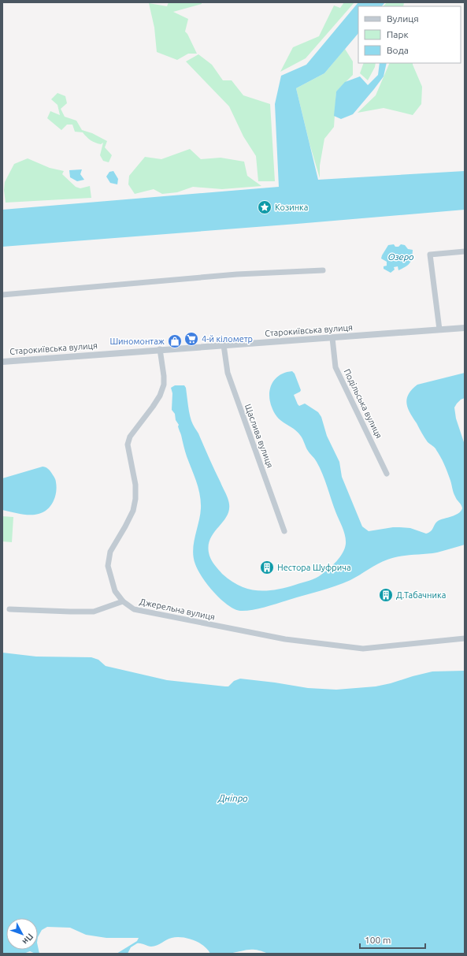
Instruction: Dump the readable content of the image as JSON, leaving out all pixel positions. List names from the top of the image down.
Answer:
{
  "streets": {
    "street": [
      "Старокиївська вулиця",
      "Подільська вулиця",
      "Щаслива вулиця",
      "Джерельна вулиця"
    ]
  },
  "crossings": [
    ["Старокиївська вулиця", "Подільська вулиця"],
    ["Старокиївська вулиця", "Щаслива вулиця"],
    ["Старокиївська вулиця", "Джерельна вулиця"]
  ],
  "water": ["Озеро", "Дніпро"],
  "places": {
    "place": ["Козинка"],
    "supermarket": ["4-й кілометр"],
    "shop": ["Шиномонтаж"],
    "building": ["Нестора Шуфрича", "Д.Табачника"]
  },
  "legend": ["Вулиця", "Парк", "Вода"],
  "scale_bar": "100 m",
  "north": "bottom right"
}
